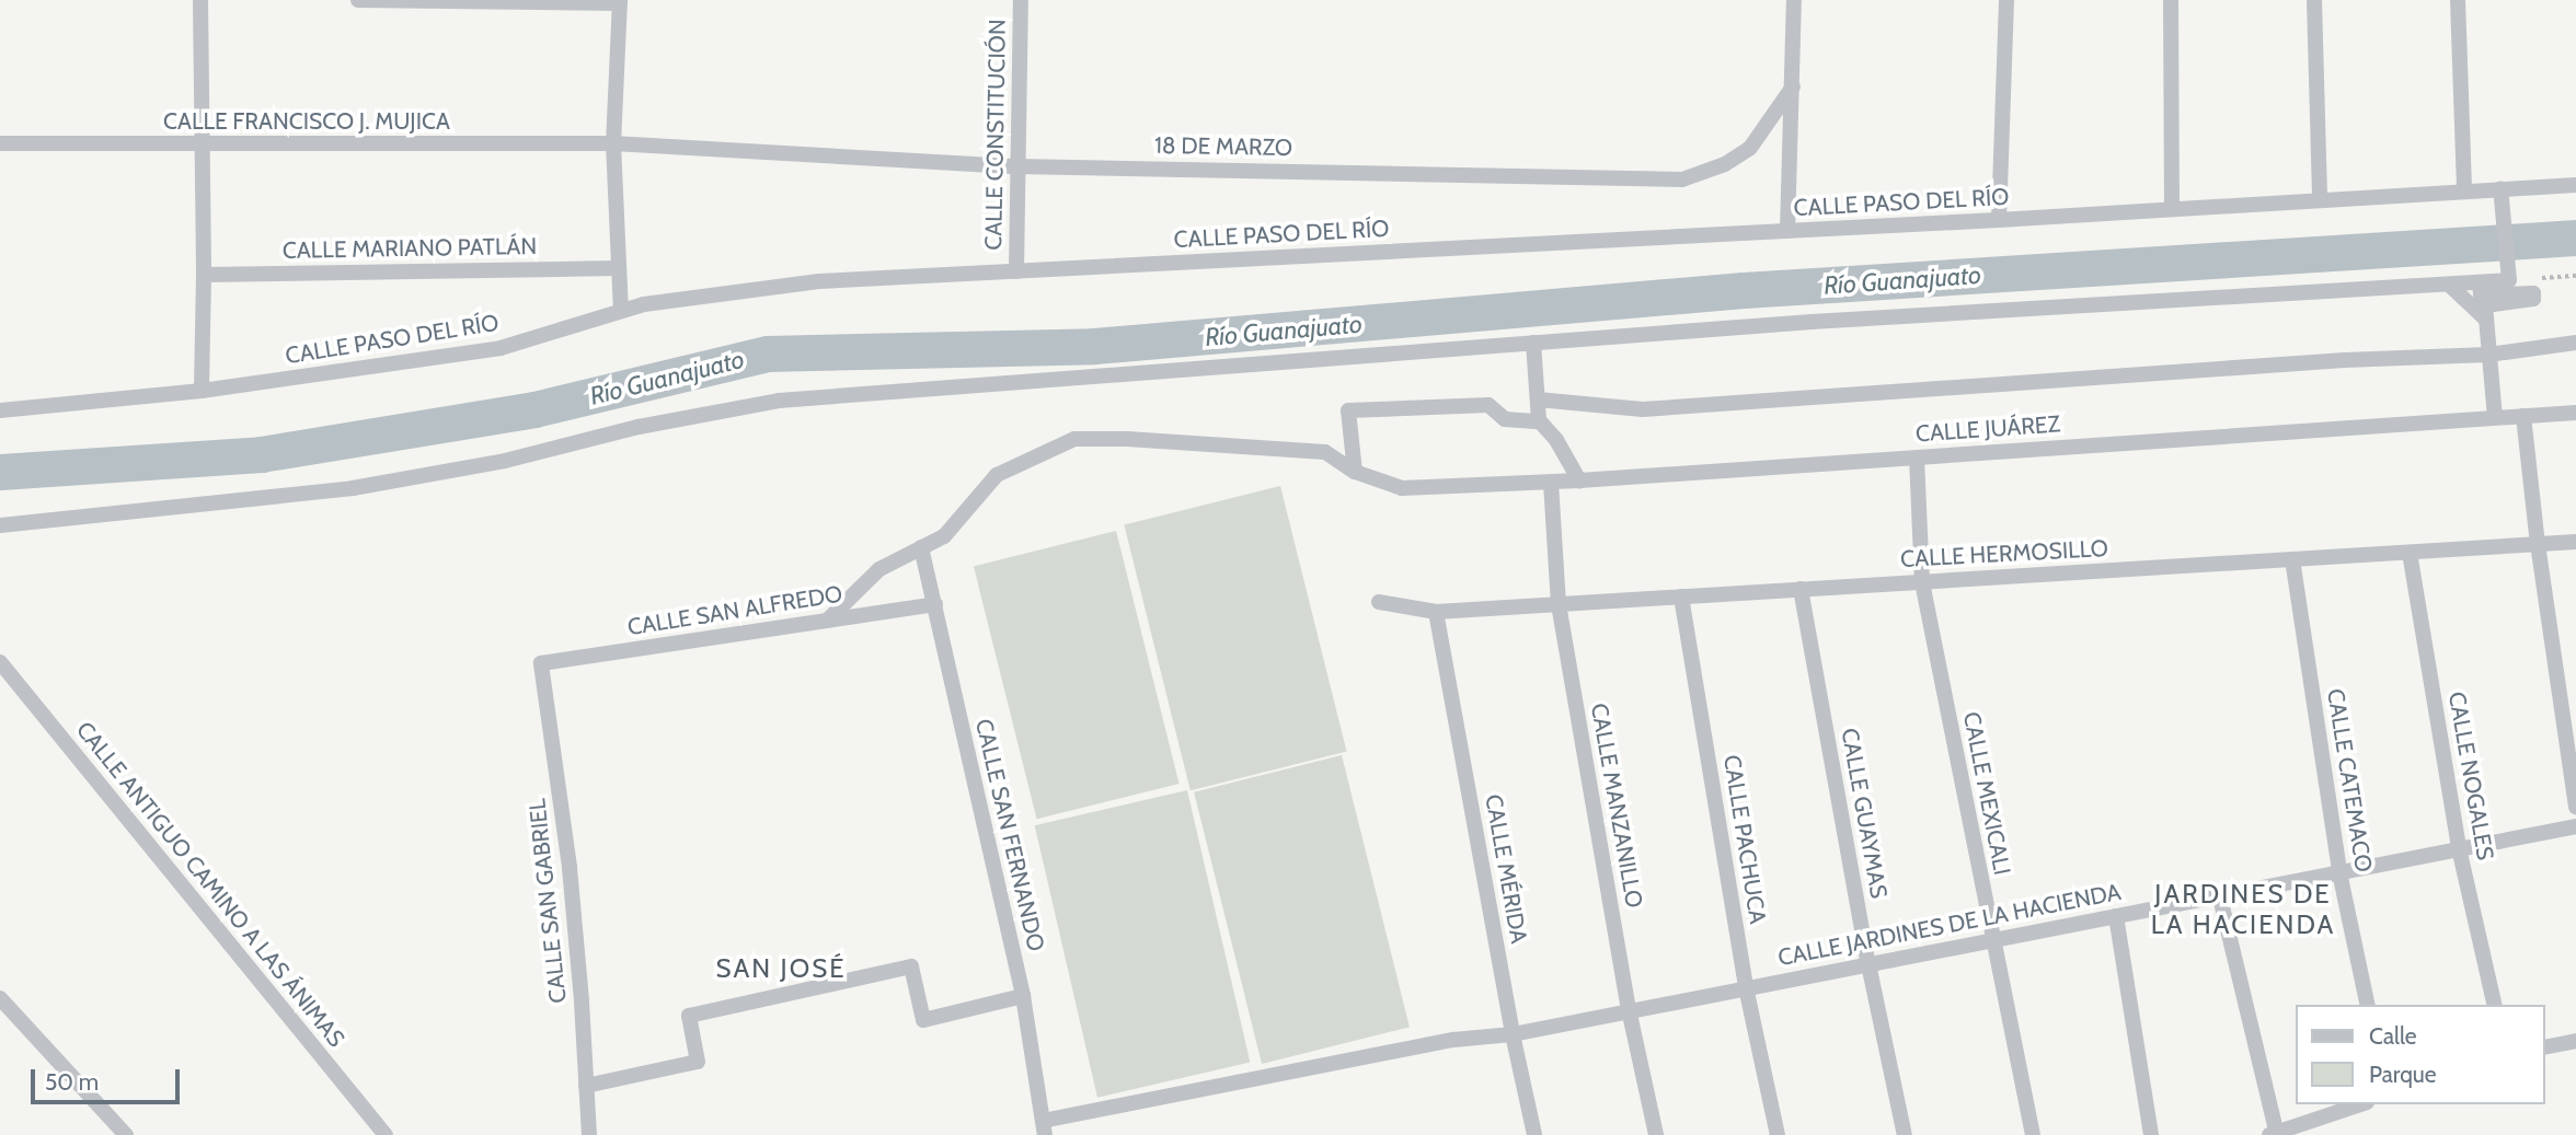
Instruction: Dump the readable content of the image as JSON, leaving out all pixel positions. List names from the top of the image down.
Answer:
{
  "streets": {
    "street": [
      "CALLE FRANCISCO J. MUJICA",
      "CALLE CONSTITUCIÓN",
      "18 DE MARZO",
      "CALLE PASO DEL RÍO",
      "CALLE MARIANO PATLÁN",
      "CALLE JUÁREZ",
      "CALLE HERMOSILLO",
      "CALLE SAN ALFREDO",
      "CALLE NOGALES",
      "CALLE CATEMACO",
      "CALLE MEXICALI",
      "CALLE MANZANILLO",
      "CALLE GUAYMAS",
      "CALLE SAN FERNANDO",
      "CALLE PACHUCA",
      "CALLE MÉRIDA",
      "CALLE ANTIGUO CAMINO A LAS ÁNIMAS",
      "CALLE SAN GABRIEL",
      "CALLE JARDINES DE LA HACIENDA"
    ]
  },
  "crossings": [
    ["CALLE FRANCISCO J. MUJICA", "18 DE MARZO"],
    ["CALLE CONSTITUCIÓN", "18 DE MARZO"],
    ["CALLE CONSTITUCIÓN", "CALLE PASO DEL RÍO"],
    ["CALLE JUÁREZ", "CALLE MEXICALI"],
    ["CALLE JUÁREZ", "CALLE MANZANILLO"],
    ["CALLE HERMOSILLO", "CALLE NOGALES"],
    ["CALLE HERMOSILLO", "CALLE CATEMACO"],
    ["CALLE HERMOSILLO", "CALLE MEXICALI"],
    ["CALLE HERMOSILLO", "CALLE MANZANILLO"],
    ["CALLE HERMOSILLO", "CALLE GUAYMAS"],
    ["CALLE HERMOSILLO", "CALLE PACHUCA"],
    ["CALLE HERMOSILLO", "CALLE MÉRIDA"],
    ["CALLE SAN ALFREDO", "CALLE SAN FERNANDO"],
    ["CALLE SAN ALFREDO", "CALLE SAN GABRIEL"],
    ["CALLE NOGALES", "CALLE JARDINES DE LA HACIENDA"],
    ["CALLE CATEMACO", "CALLE JARDINES DE LA HACIENDA"],
    ["CALLE MEXICALI", "CALLE JARDINES DE LA HACIENDA"],
    ["CALLE MANZANILLO", "CALLE JARDINES DE LA HACIENDA"],
    ["CALLE GUAYMAS", "CALLE JARDINES DE LA HACIENDA"],
    ["CALLE SAN FERNANDO", "CALLE JARDINES DE LA HACIENDA"],
    ["CALLE PACHUCA", "CALLE JARDINES DE LA HACIENDA"],
    ["CALLE MÉRIDA", "CALLE JARDINES DE LA HACIENDA"]
  ],
  "districts": ["JARDINES DE LA HACIENDA", "SAN JOSÉ"],
  "water": ["Río Guanajuato"],
  "legend": ["Calle", "Parque"],
  "scale_bar": "50 m"
}
